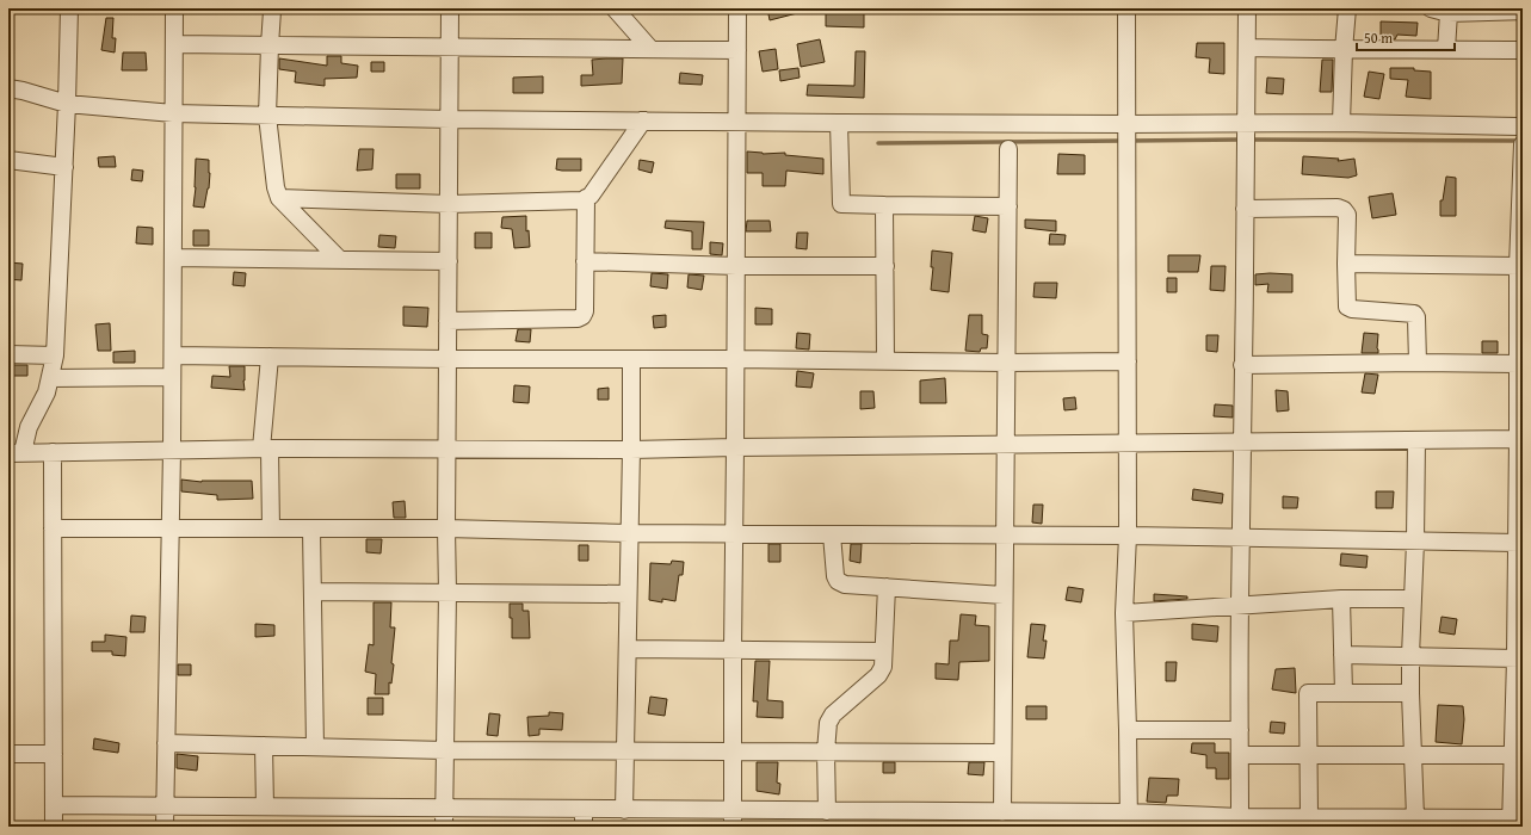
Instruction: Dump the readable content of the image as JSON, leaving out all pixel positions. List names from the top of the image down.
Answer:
{
  "scale_bar": "50 m"
}
